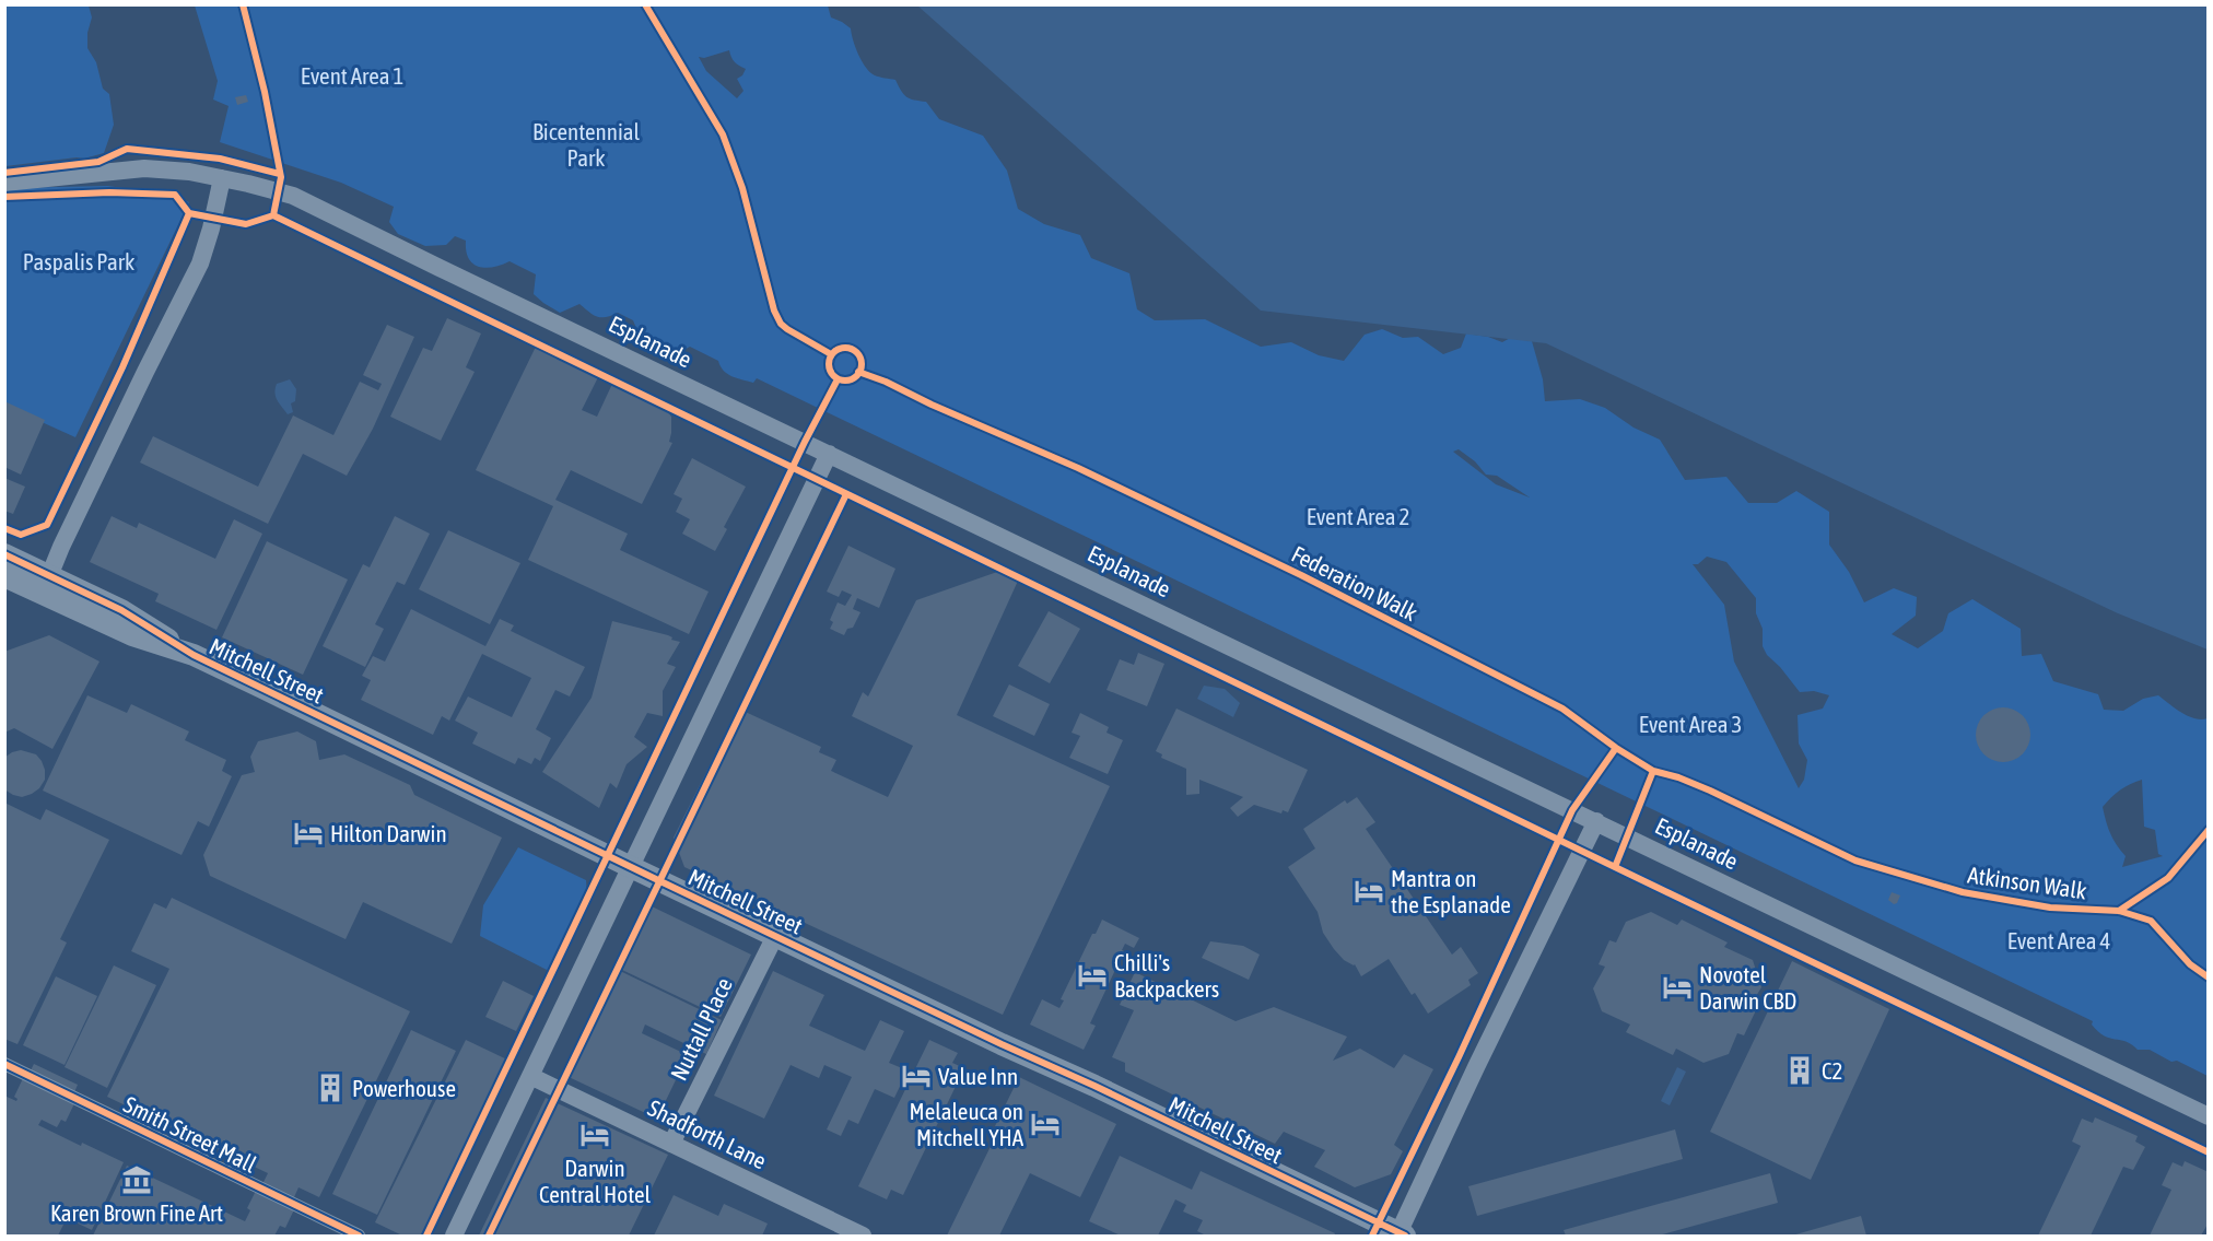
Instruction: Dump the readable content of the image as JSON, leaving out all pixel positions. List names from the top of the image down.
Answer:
{
  "streets": {
    "street": [
      "Esplanade",
      "Mitchell Street",
      "Nuttall Place",
      "Smith Street Mall",
      "Shadforth Lane"
    ],
    "cycle path": ["Federation Walk"]
  },
  "crossings": [
    ["Mitchell Street", "Nuttall Place"],
    ["Nuttall Place", "Shadforth Lane"]
  ],
  "parks": [
    "Event Area 1",
    "Bicentennial Park",
    "Paspalis Park",
    "Event Area 2",
    "Event Area 3",
    "Event Area 4"
  ],
  "places": {
    "hotel": [
      "Hilton Darwin",
      "Mantra on the Esplanade",
      "Chilli's Backpackers",
      "Novotel Darwin CBD",
      "Value Inn",
      "Melaleuca on Mitchell YHA",
      "Darwin Central Hotel"
    ],
    "building": ["C2", "Powerhouse"],
    "museum": ["Karen Brown Fine Art"]
  }
}
